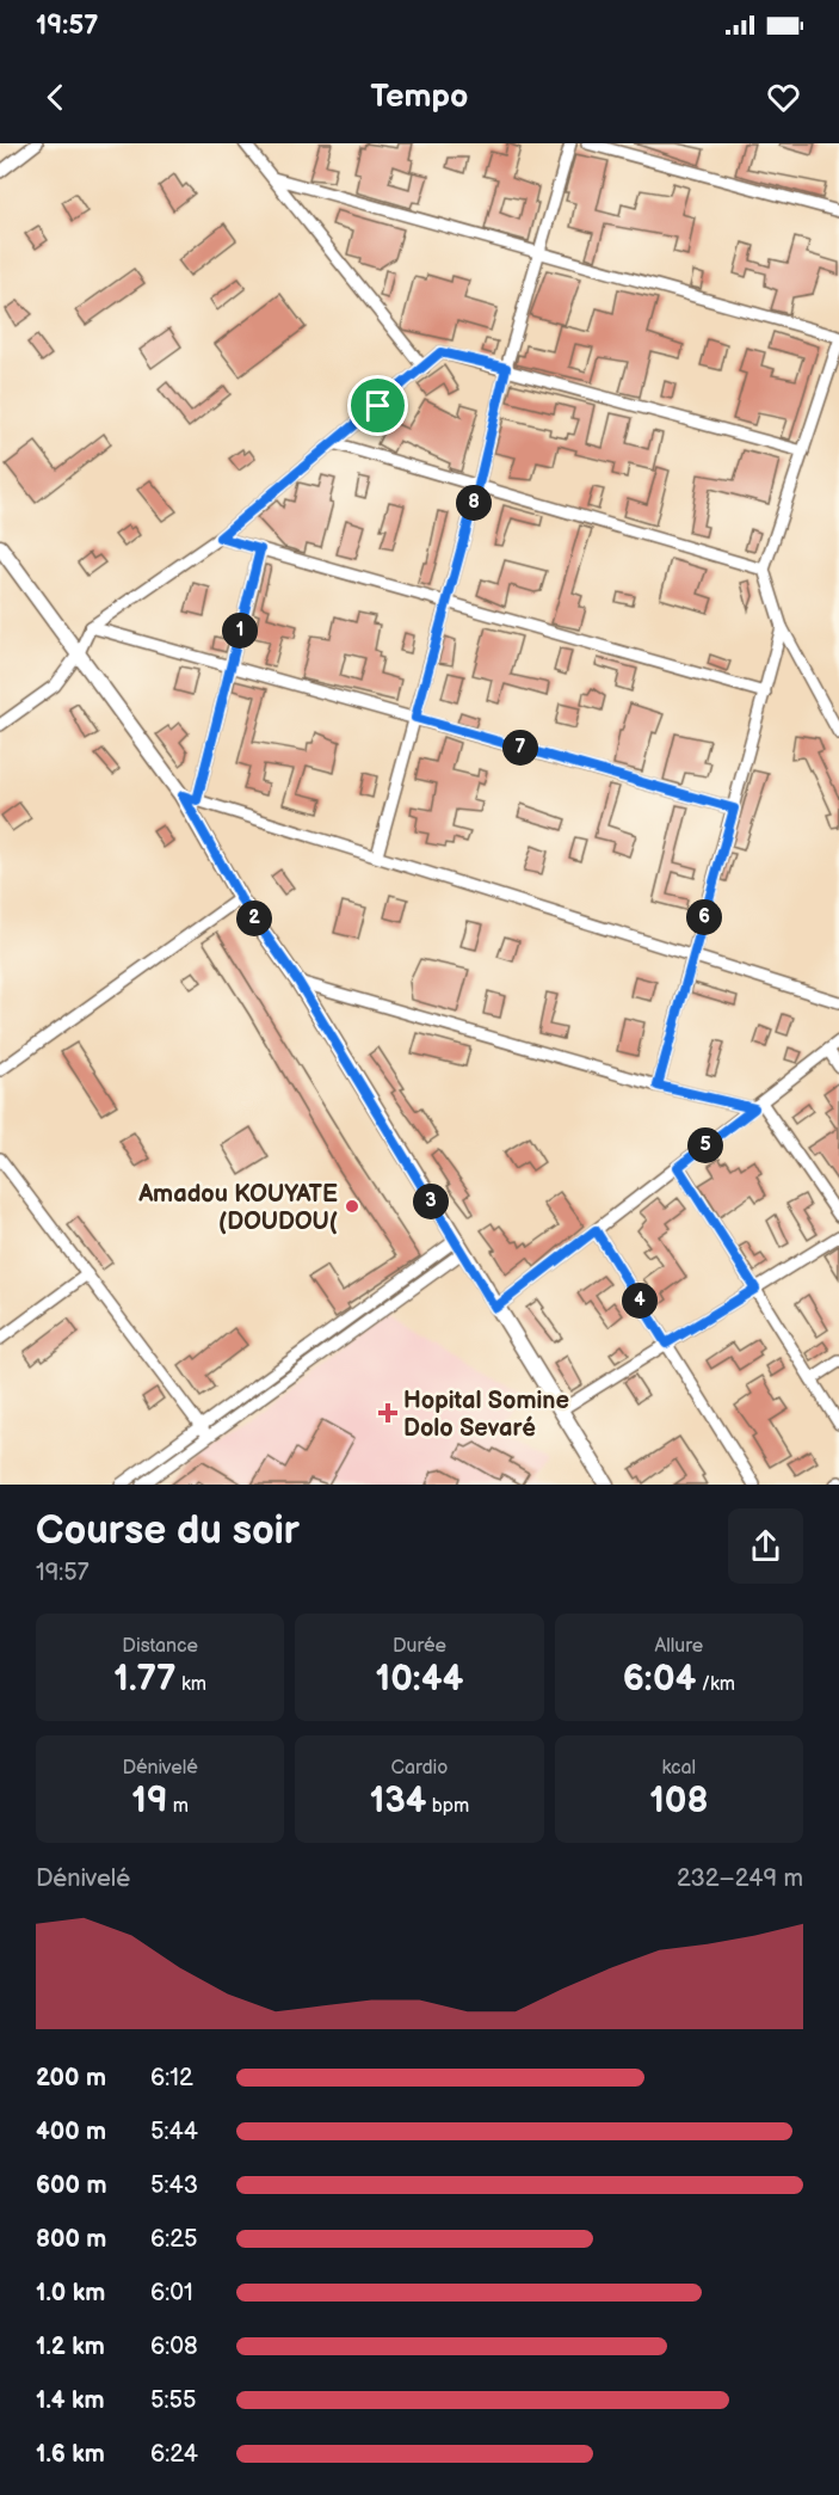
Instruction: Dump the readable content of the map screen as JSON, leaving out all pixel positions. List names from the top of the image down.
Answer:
{
  "places": {
    "other": ["Amadou KOUYATE (DOUDOU("],
    "health": ["Hopital Somine Dolo Sevaré"]
  },
  "page": {
    "status": "19:57",
    "header": "Tempo",
    "pins": [
      "8",
      "1",
      "7",
      "6",
      "2",
      "5",
      "3",
      "4"
    ],
    "heading": ["Course du soir", "19:57"],
    "stats": [
      ["Distance", "1.77 km"],
      ["Durée", "10:44"],
      ["Allure", "6:04 /km"],
      ["Dénivelé", "19 m"],
      ["Cardio", "134 bpm"],
      ["kcal", "108"]
    ],
    "chart": ["Dénivelé", "232–249 m"],
    "list": [
      {
        "name": "200 m",
        "note": "6:12"
      },
      {
        "name": "400 m",
        "note": "5:44"
      },
      {
        "name": "600 m",
        "note": "5:43"
      },
      {
        "name": "800 m",
        "note": "6:25"
      },
      {
        "name": "1.0 km",
        "note": "6:01"
      },
      {
        "name": "1.2 km",
        "note": "6:08"
      },
      {
        "name": "1.4 km",
        "note": "5:55"
      },
      {
        "name": "1.6 km",
        "note": "6:24"
      }
    ]
  }
}
